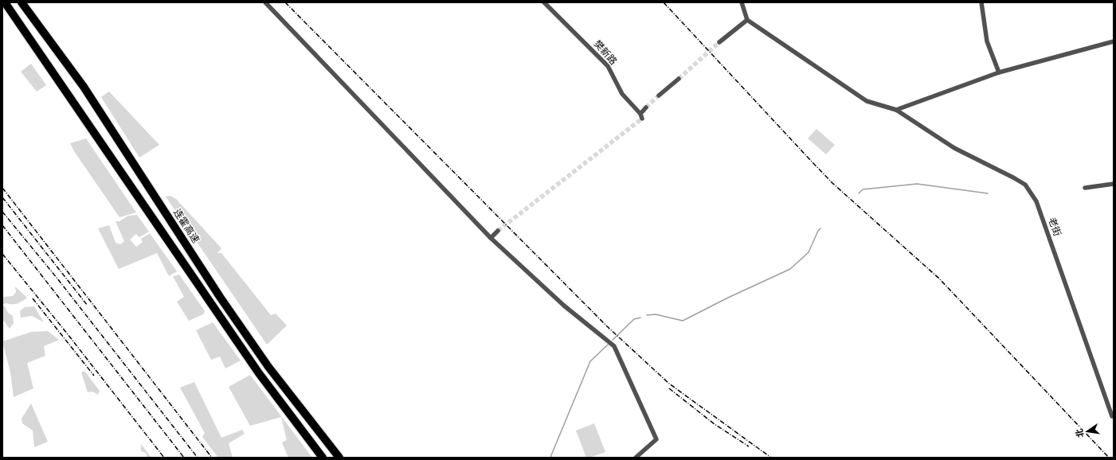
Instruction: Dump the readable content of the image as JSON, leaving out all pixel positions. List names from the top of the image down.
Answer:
{
  "streets": {
    "highway": ["连霍高速"],
    "street": ["樊新路", "老街"]
  },
  "north": "left"
}
